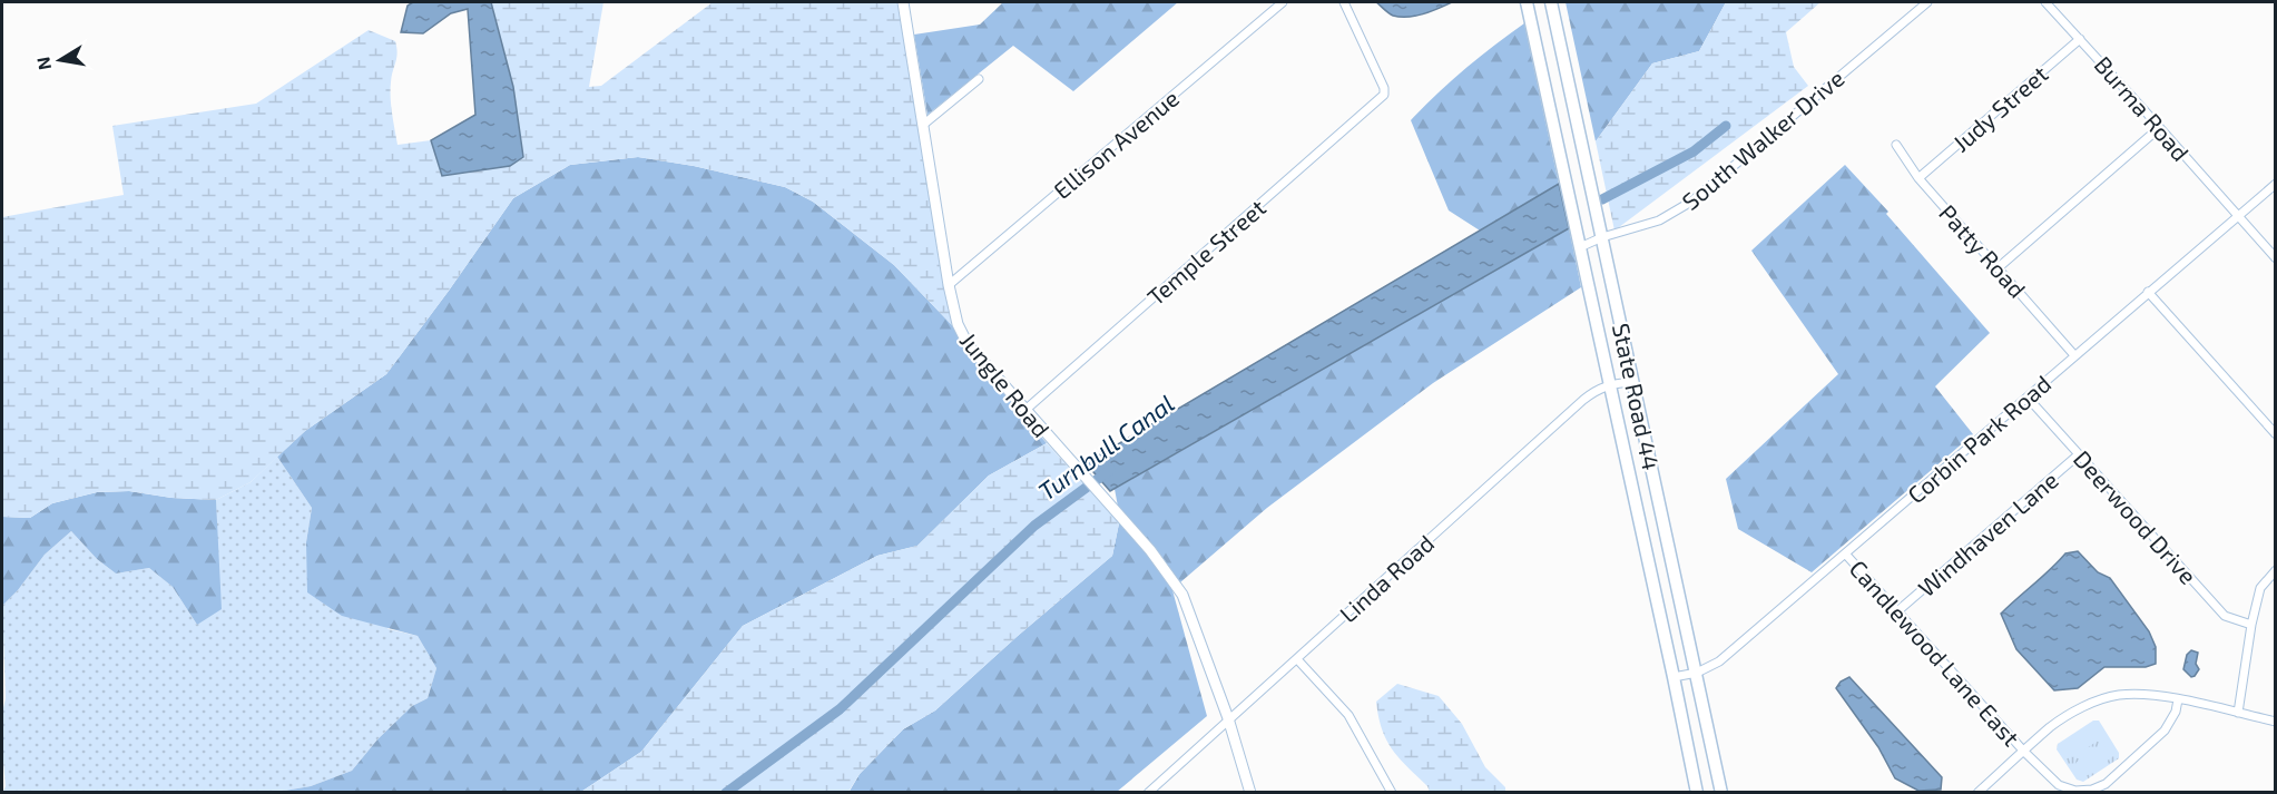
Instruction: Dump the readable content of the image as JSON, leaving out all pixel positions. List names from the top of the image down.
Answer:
{
  "streets": {
    "main road": ["State Road 44"],
    "street": [
      "Judy Street",
      "Burma Road",
      "South Walker Drive",
      "Ellison Avenue",
      "Patty Road",
      "Temple Street",
      "Jungle Road",
      "Corbin Park Road",
      "Deerwood Drive",
      "Windhaven Lane",
      "Linda Road",
      "Candlewood Lane East"
    ]
  },
  "crossings": [
    ["Judy Street", "Burma Road"],
    ["Judy Street", "Patty Road"],
    ["Burma Road", "Corbin Park Road"],
    ["South Walker Drive", "State Road 44"],
    ["Ellison Avenue", "Jungle Road"],
    ["Patty Road", "Corbin Park Road"],
    ["Temple Street", "Jungle Road"],
    ["Jungle Road", "Linda Road"],
    ["State Road 44", "Corbin Park Road"],
    ["State Road 44", "Linda Road"],
    ["Corbin Park Road", "Deerwood Drive"],
    ["Corbin Park Road", "Candlewood Lane East"],
    ["Deerwood Drive", "Windhaven Lane"],
    ["Windhaven Lane", "Candlewood Lane East"]
  ],
  "water": ["Turnbull Canal"],
  "north": "left"
}
